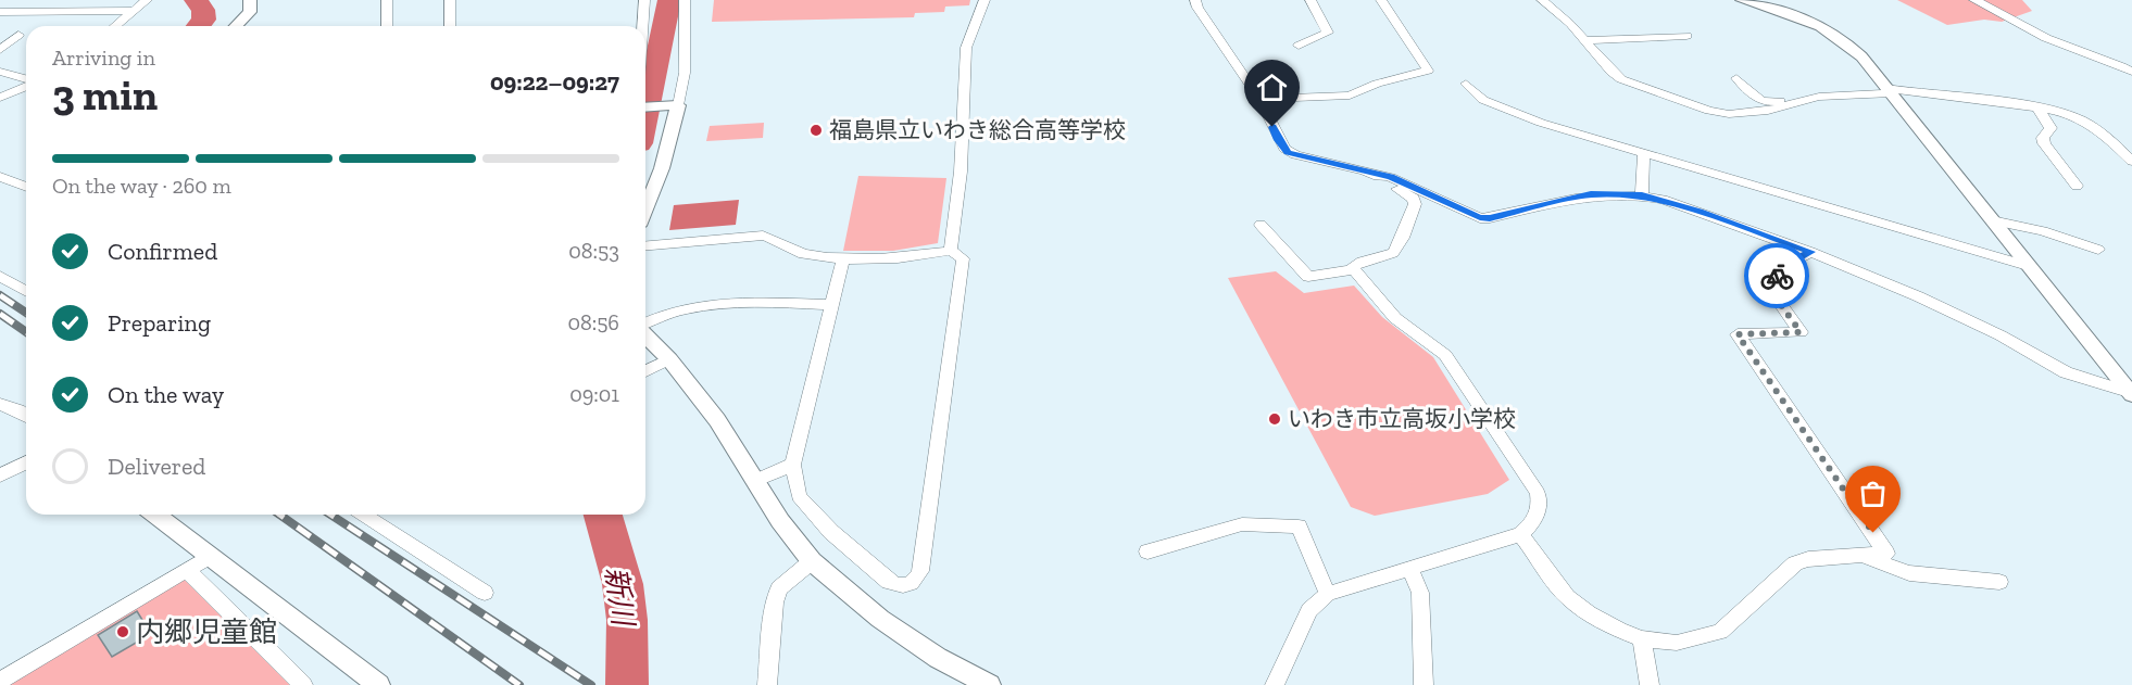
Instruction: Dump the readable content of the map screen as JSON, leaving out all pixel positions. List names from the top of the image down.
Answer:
{
  "water": ["新川"],
  "places": ["福島県立いわき総合高等学校", "いわき市立高坂小学校", "内郷児童館"],
  "page": {
    "heading": ["3 min", "Arriving in", "09:22–09:27"],
    "bar": "On the way · 260 m",
    "list": [
      ["Confirmed", "08:53"],
      ["Preparing", "08:56"],
      ["On the way", "09:01"],
      "Delivered"
    ]
  }
}
